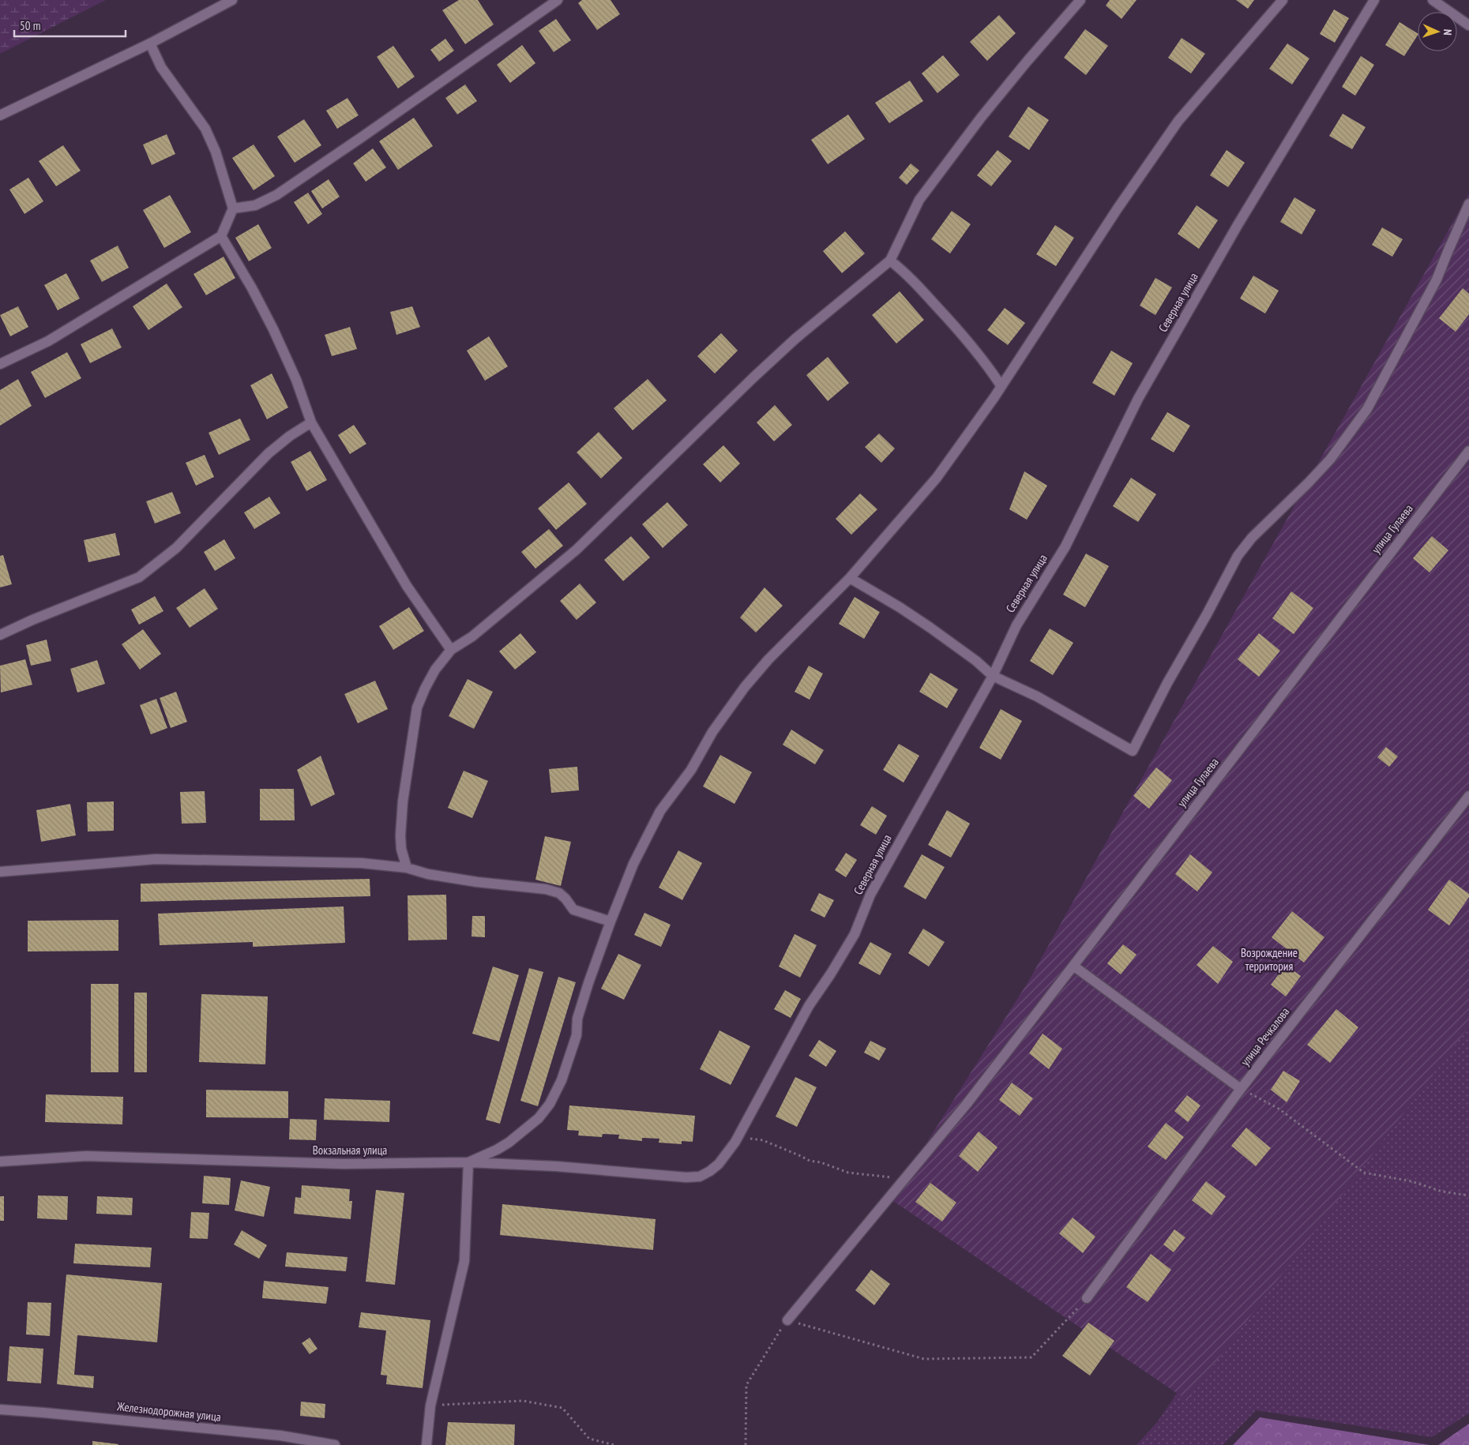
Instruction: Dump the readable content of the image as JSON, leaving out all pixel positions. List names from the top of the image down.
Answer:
{
  "streets": {
    "street": [
      "Северная улица",
      "улица Гулаева",
      "улица Речкалова",
      "Вокзальная улица",
      "Железнодорожная улица"
    ]
  },
  "crossings": [
    ["Северная улица", "Вокзальная улица"]
  ],
  "parks": ["Возрождение территория"],
  "scale_bar": "50 m",
  "north": "right"
}
